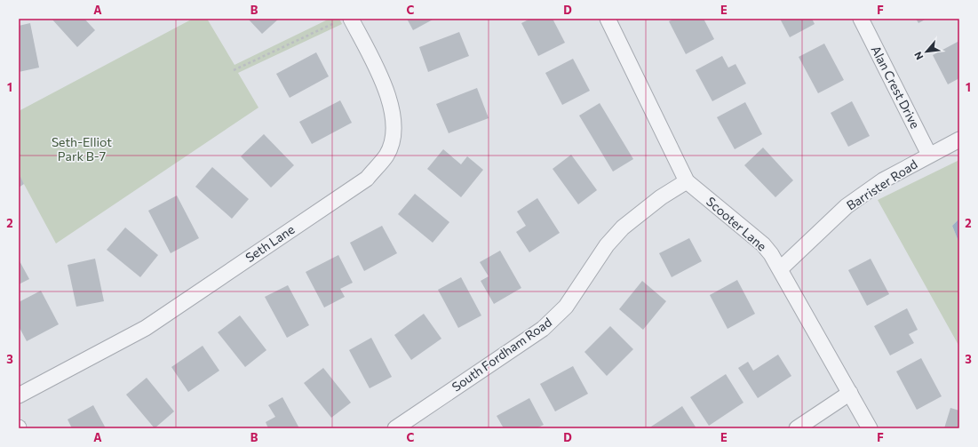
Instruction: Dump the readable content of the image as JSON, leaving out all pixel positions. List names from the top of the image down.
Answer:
{
  "streets": {
    "street": [
      "Alan Crest Drive",
      "Barrister Road",
      "Scooter Lane",
      "Seth Lane",
      "South Fordham Road"
    ]
  },
  "crossings": [
    ["Alan Crest Drive", "Barrister Road"],
    ["Barrister Road", "Scooter Lane"],
    ["Scooter Lane", "South Fordham Road"]
  ],
  "parks": ["Seth-Elliot Park B-7"],
  "north": "bottom left",
  "grid": {
    "columns": [
      "A",
      "B",
      "C",
      "D",
      "E",
      "F"
    ],
    "rows": ["1", "2", "3"]
  }
}
